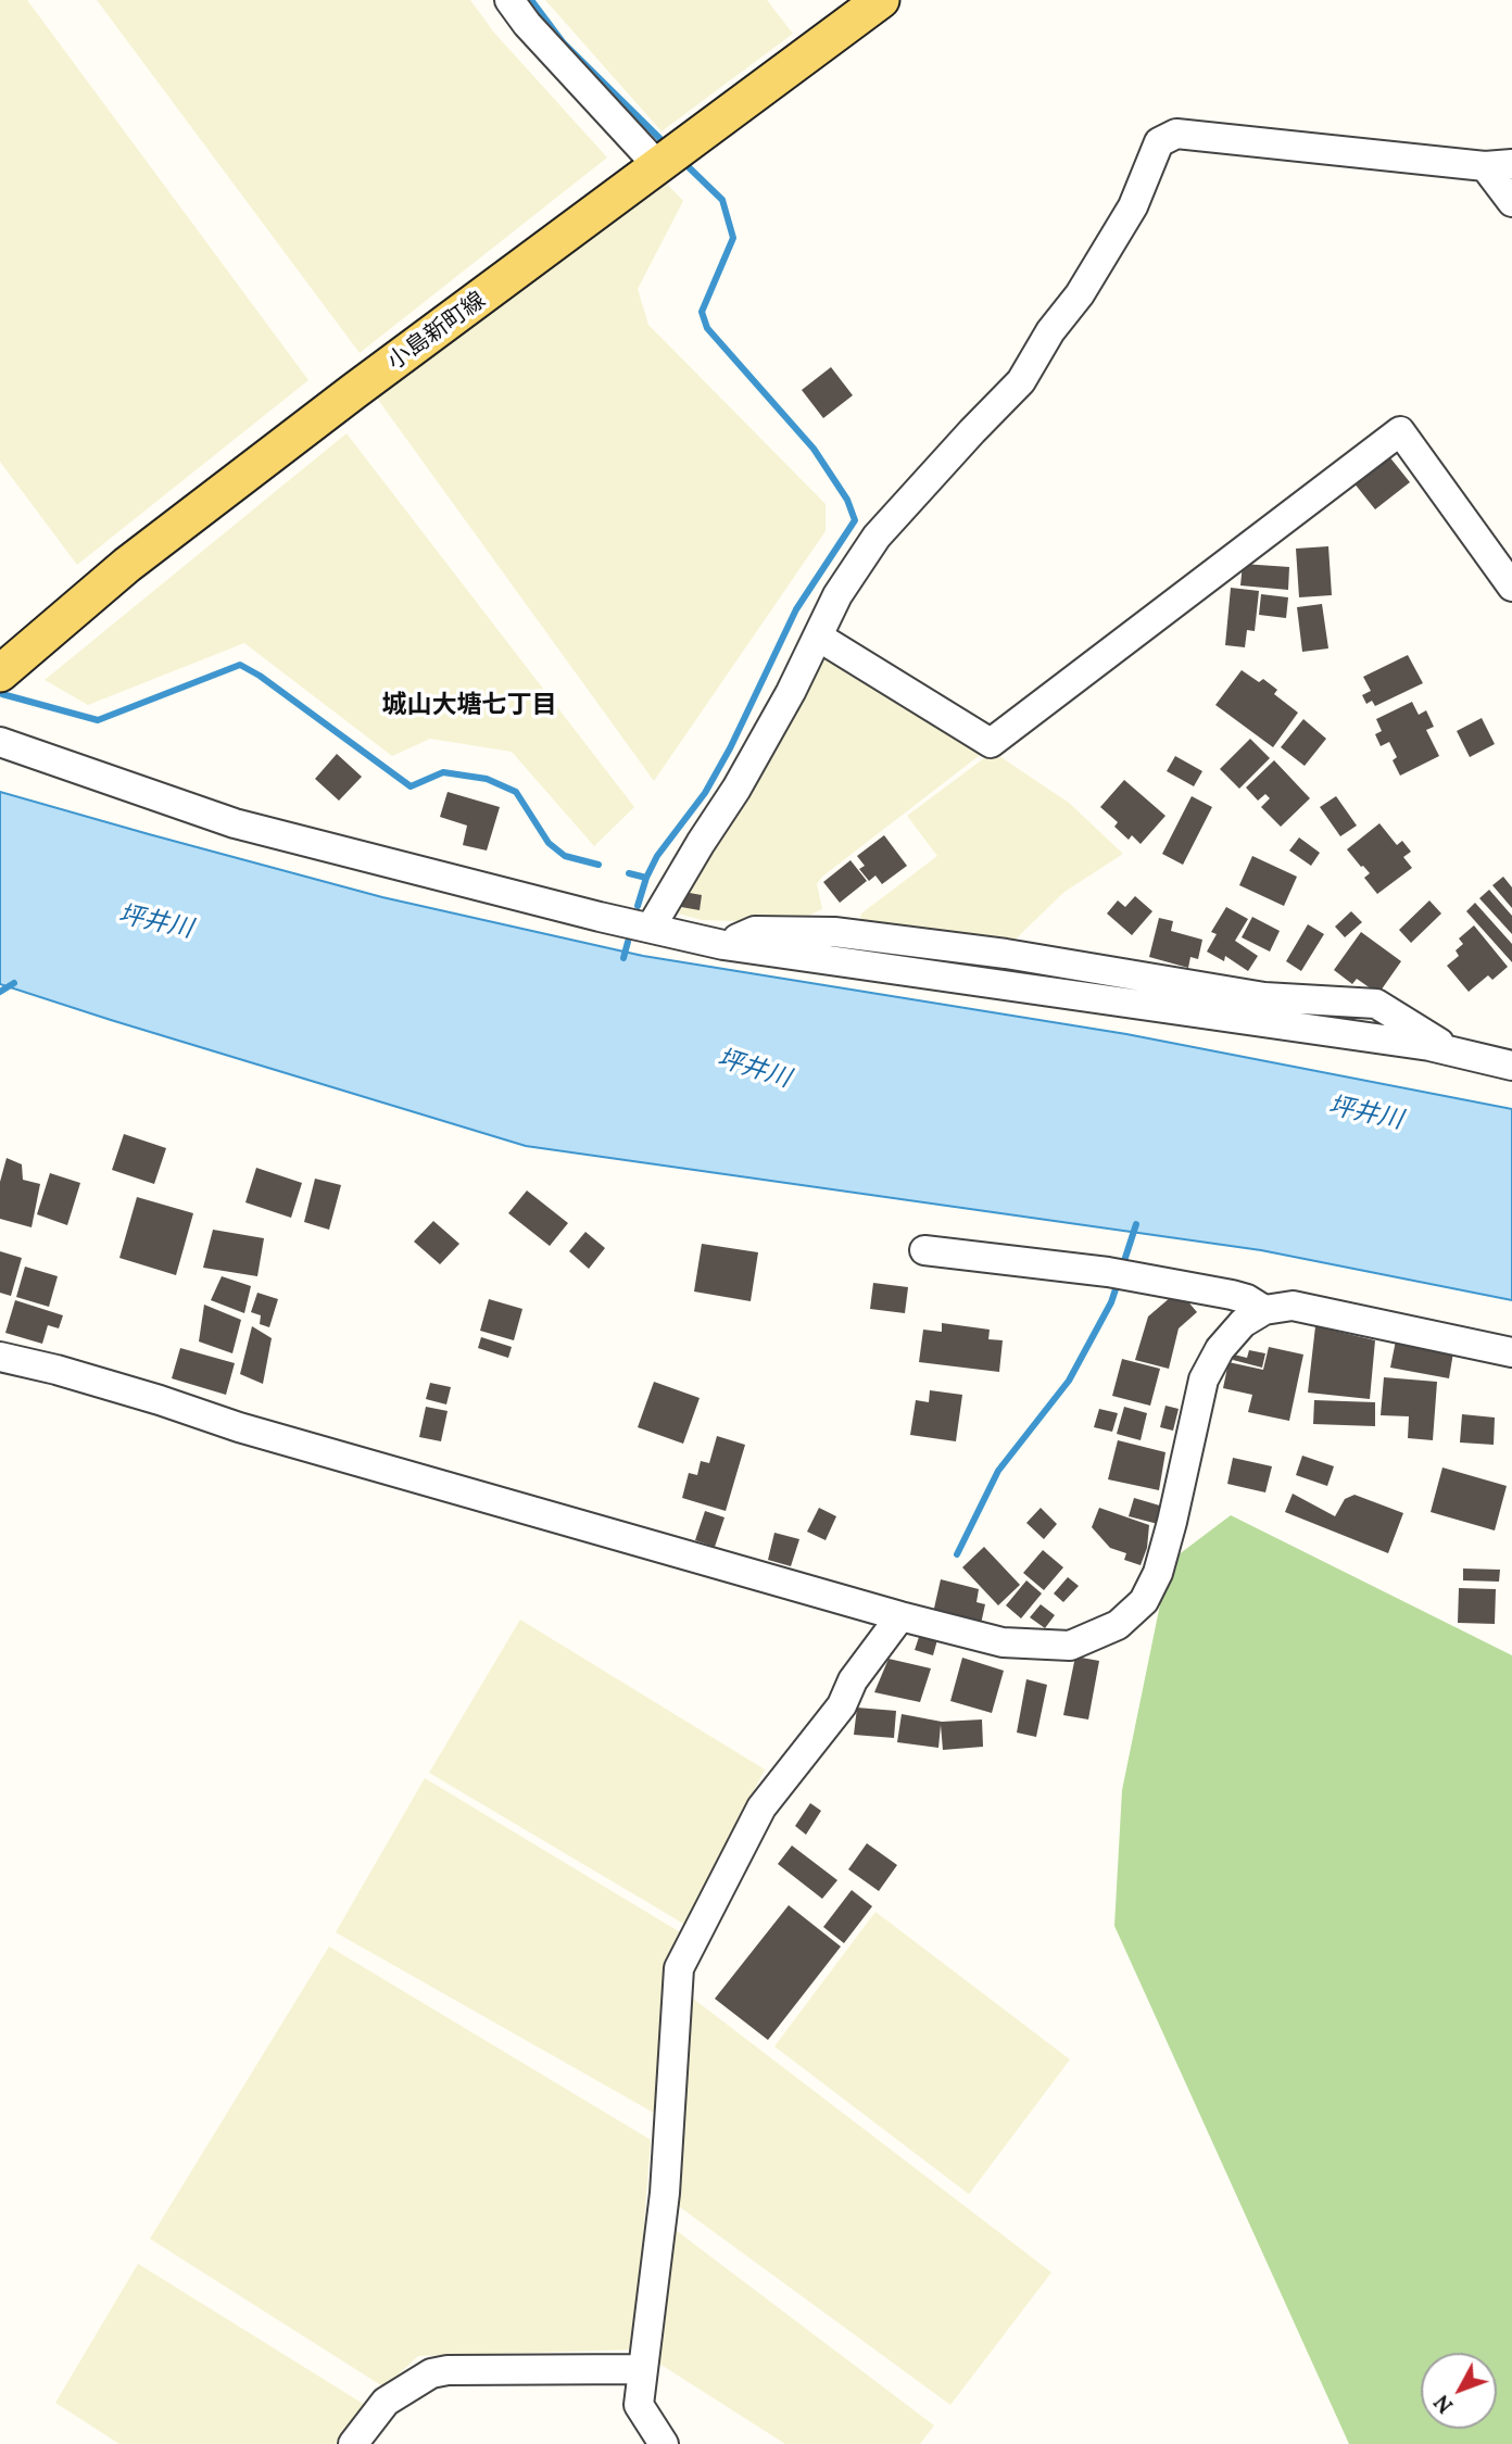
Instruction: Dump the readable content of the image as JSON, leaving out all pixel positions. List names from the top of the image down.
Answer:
{
  "streets": {
    "main road": ["小島新町線"]
  },
  "districts": ["城山大塘七丁目"],
  "water": ["坪井川"],
  "north": "bottom left"
}
